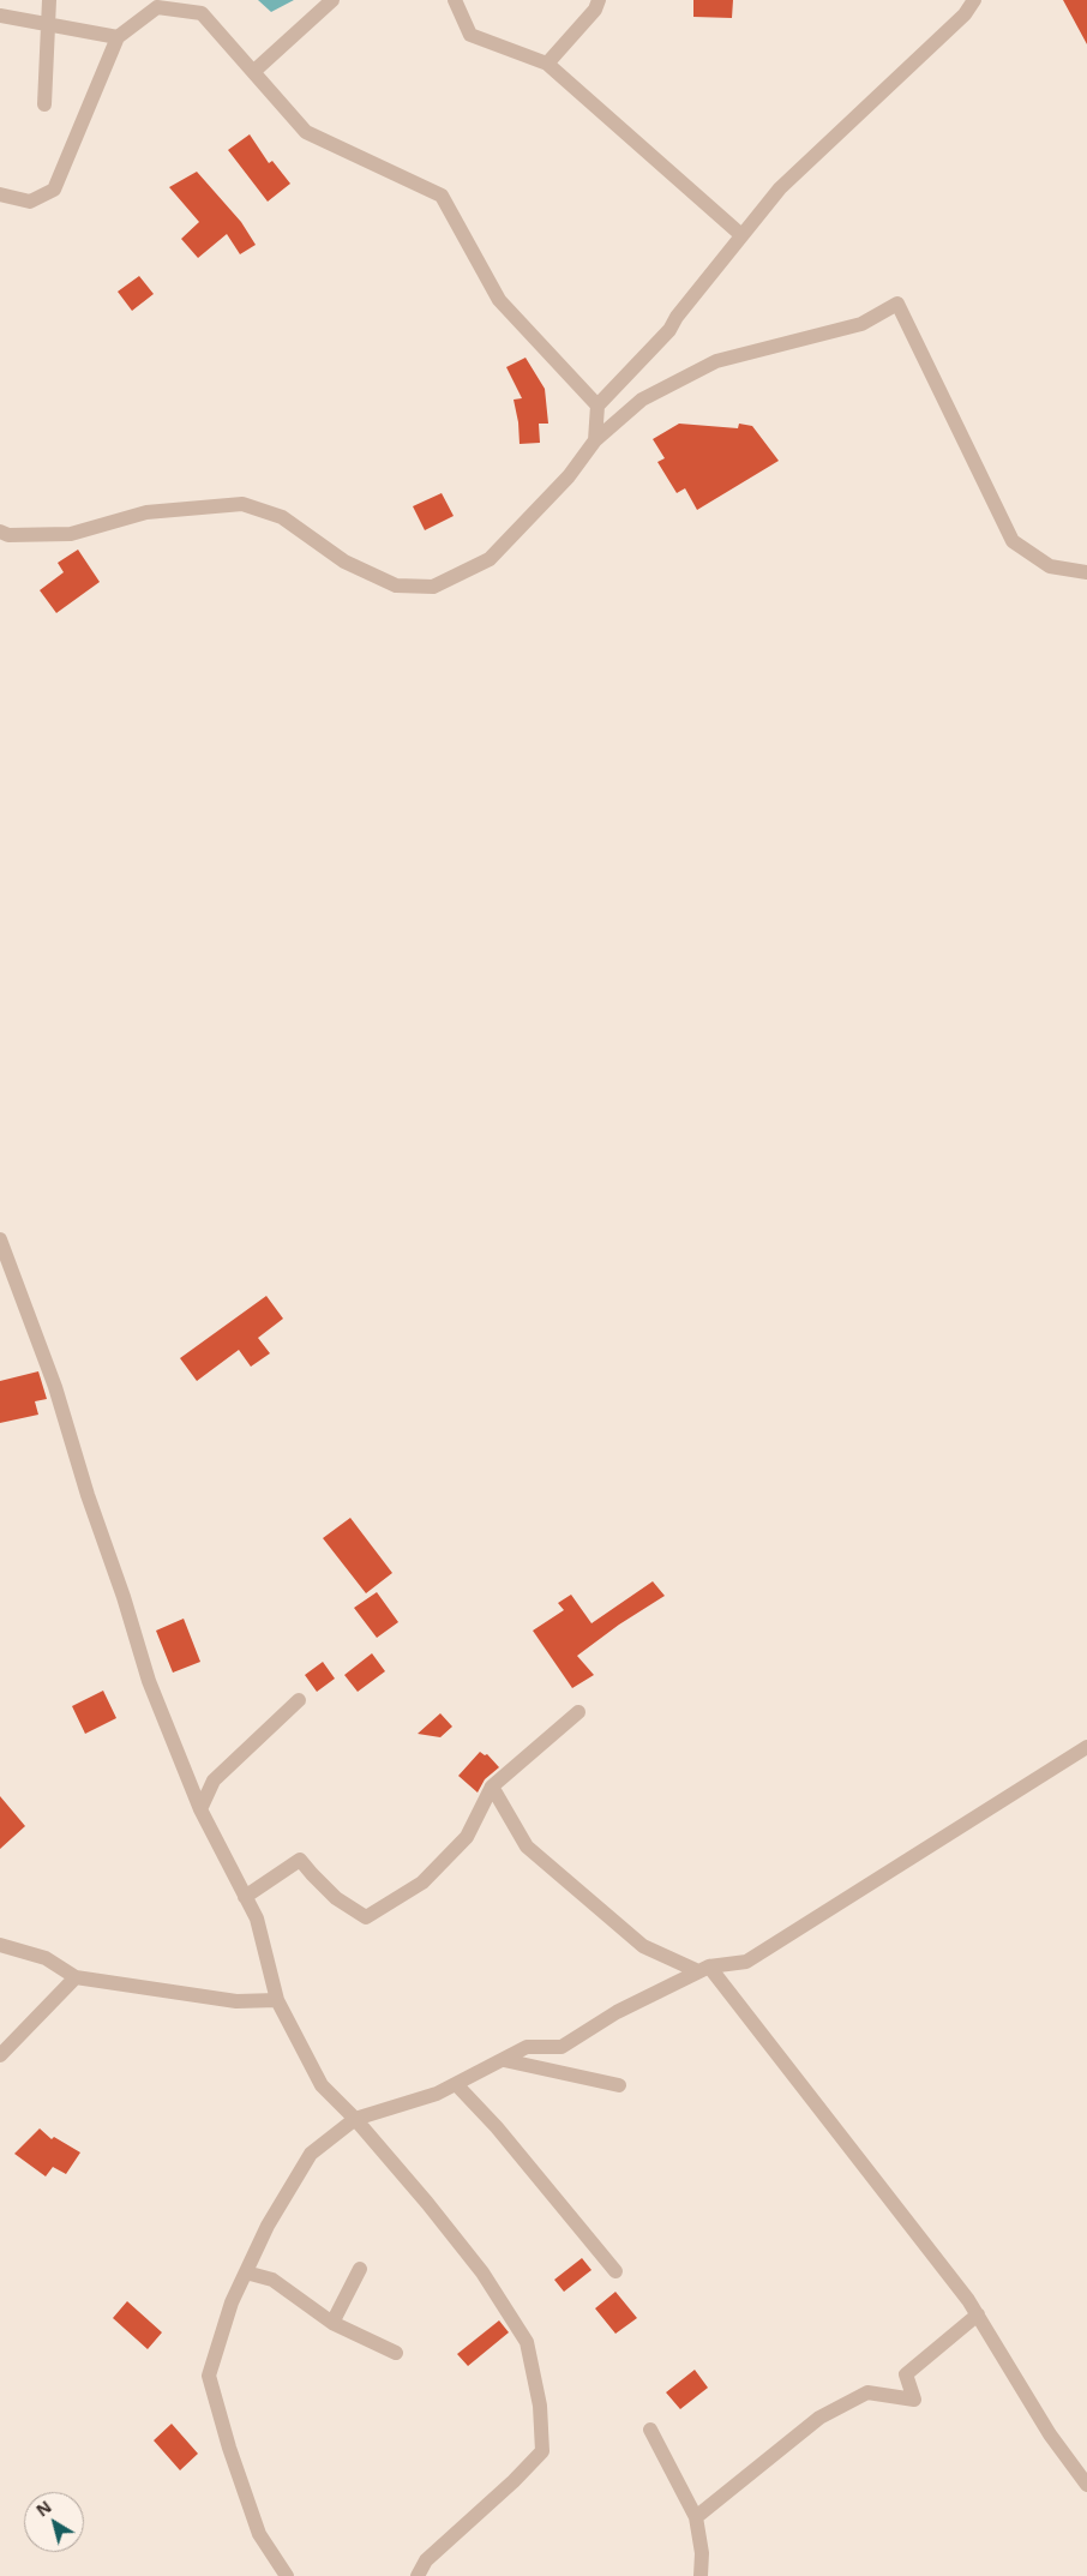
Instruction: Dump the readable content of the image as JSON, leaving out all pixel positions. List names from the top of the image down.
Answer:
{
  "north": "top left"
}
